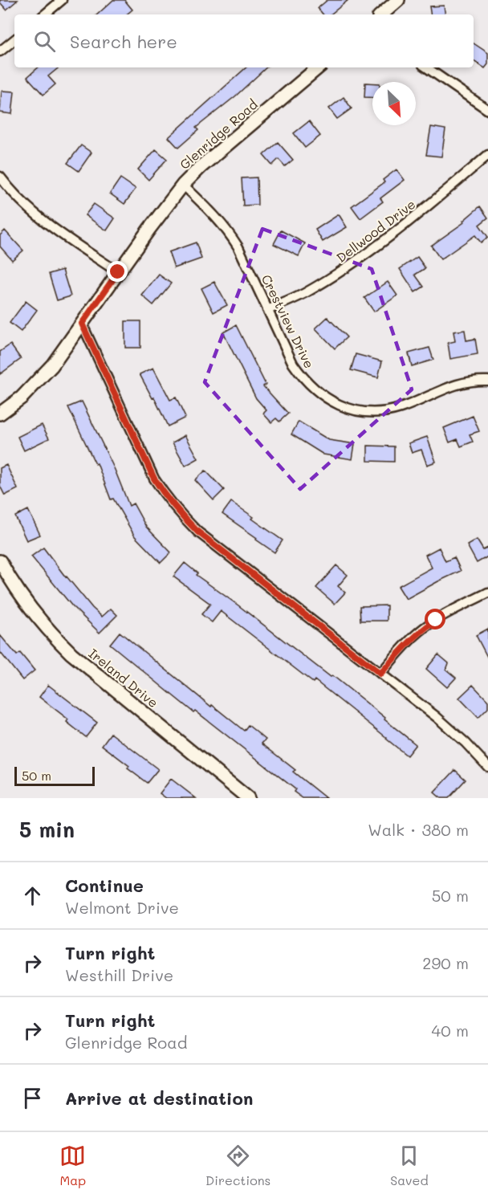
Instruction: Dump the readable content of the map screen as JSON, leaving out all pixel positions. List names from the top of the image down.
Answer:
{
  "streets": {
    "street": [
      "Glenridge Road",
      "Dellwood Drive",
      "Crestview Drive",
      "Ireland Drive"
    ]
  },
  "crossings": [
    ["Glenridge Road", "Crestview Drive"],
    ["Dellwood Drive", "Crestview Drive"]
  ],
  "scale_bar": "50 m",
  "north": "bottom right",
  "page": {
    "search": "Search here",
    "scale": "50 m",
    "heading": ["5 min", "Walk · 380 m"],
    "list": [
      ["Continue", "Welmont Drive", "50 m"],
      ["Turn right", "Westhill Drive", "290 m"],
      ["Turn right", "Glenridge Road", "40 m"],
      "Arrive at destination"
    ],
    "nav": ["Map", "Directions", "Saved"]
  }
}
